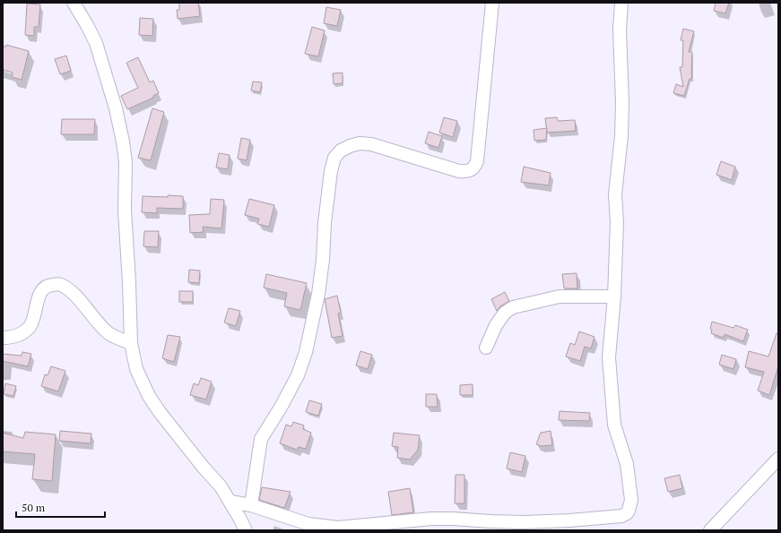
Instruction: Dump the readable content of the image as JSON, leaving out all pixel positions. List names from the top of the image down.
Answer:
{
  "scale_bar": "50 m"
}
